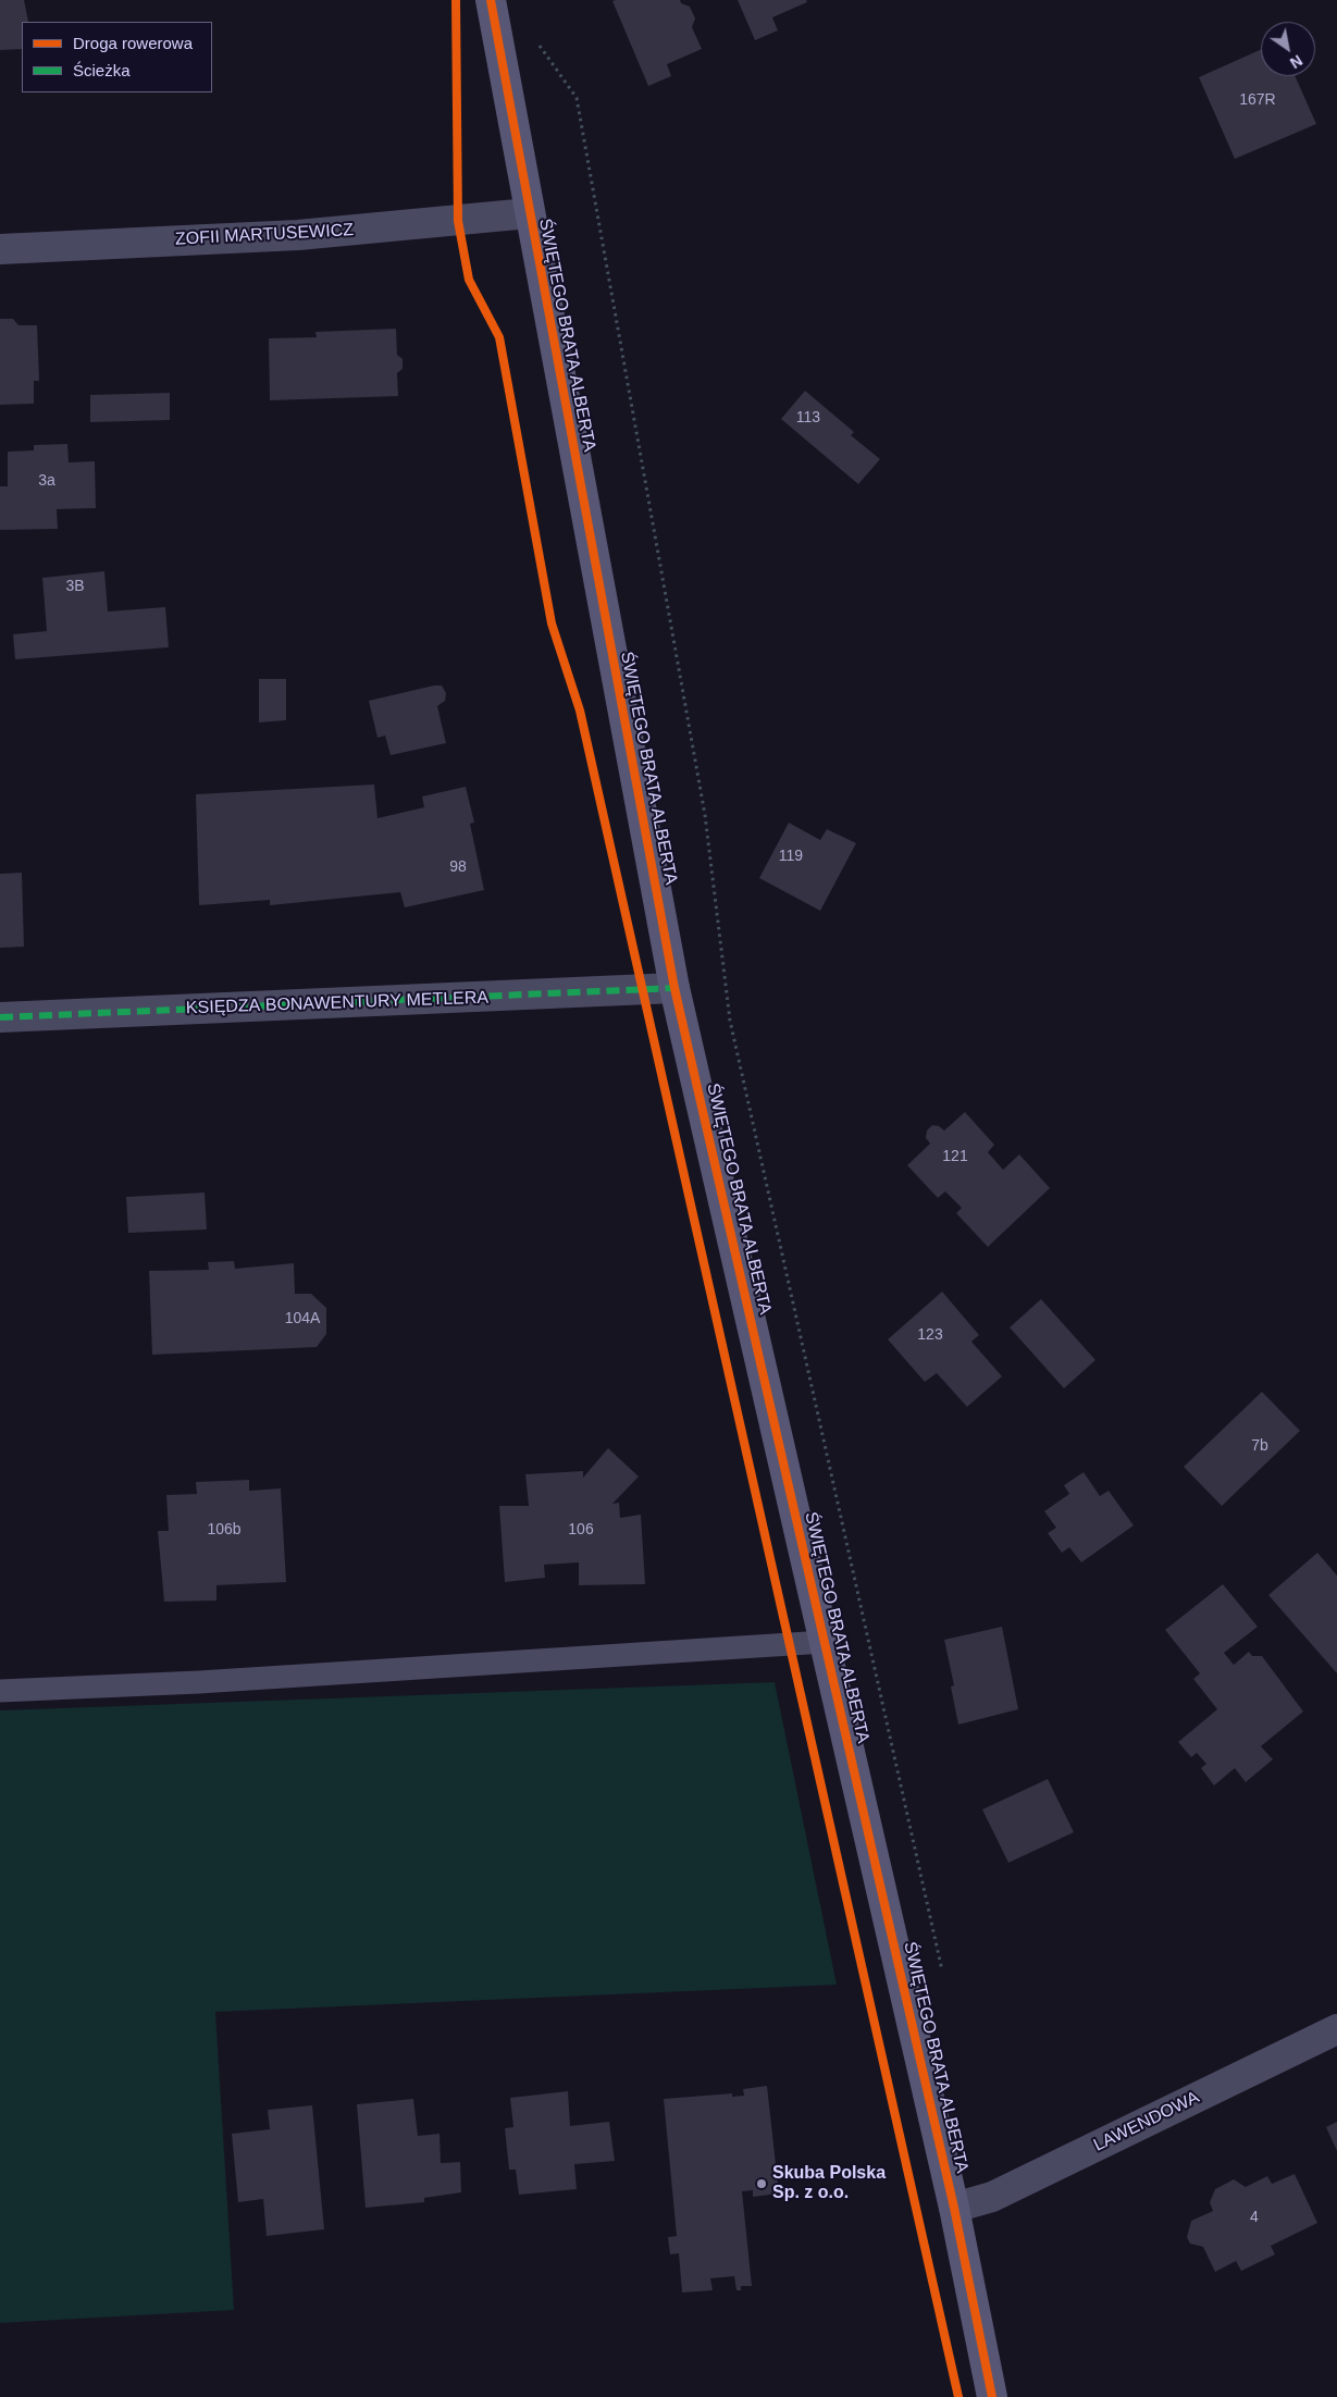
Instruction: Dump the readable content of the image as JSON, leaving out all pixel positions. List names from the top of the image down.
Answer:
{
  "streets": {
    "street": [
      "ZOFII MARTUSEWICZ",
      "ŚWIĘTEGO BRATA ALBERTA",
      "KSIĘDZA BONAWENTURY METLERA",
      "LAWENDOWA"
    ]
  },
  "crossings": [
    ["ZOFII MARTUSEWICZ", "ŚWIĘTEGO BRATA ALBERTA"],
    ["ŚWIĘTEGO BRATA ALBERTA", "KSIĘDZA BONAWENTURY METLERA"],
    ["ŚWIĘTEGO BRATA ALBERTA", "LAWENDOWA"]
  ],
  "places": ["Skuba Polska Sp. z o.o."],
  "house_numbers": [
    "167R",
    "113",
    "3a",
    "3B",
    "119",
    "98",
    "121",
    "104A",
    "123",
    "7b",
    "106b",
    "106",
    "4"
  ],
  "legend": ["Droga rowerowa", "Ścieżka"],
  "north": "bottom right"
}
